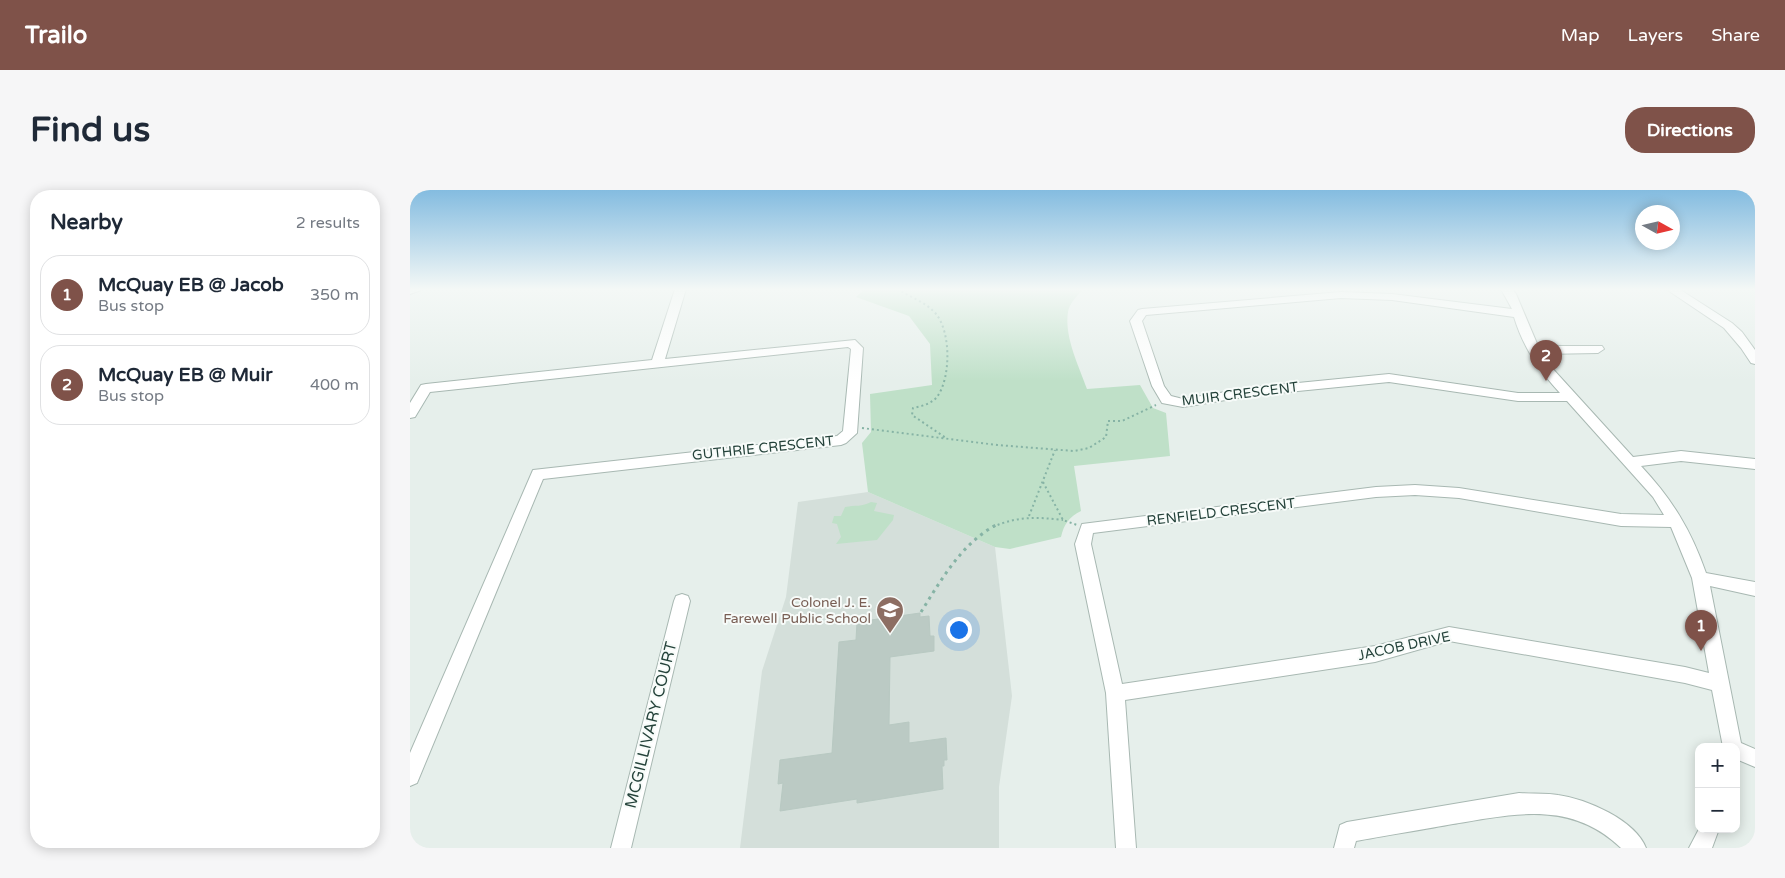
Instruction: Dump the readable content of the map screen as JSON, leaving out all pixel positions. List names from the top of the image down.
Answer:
{
  "streets": {
    "street": [
      "MUIR CRESCENT",
      "GUTHRIE CRESCENT",
      "RENFIELD CRESCENT",
      "JACOB DRIVE",
      "MCGILLIVARY COURT"
    ]
  },
  "places": {
    "school or university": ["Colonel J. E. Farewell Public School"]
  },
  "north": "right",
  "page": {
    "header": "Trailo",
    "nav": ["Map", "Layers", "Share"],
    "buttons": "Directions",
    "title": "Find us",
    "heading": ["Nearby", "2 results"],
    "list": [
      {
        "mark": "1",
        "name": "McQuay EB @ Jacob",
        "note": "Bus stop",
        "value": "350 m"
      },
      {
        "mark": "2",
        "name": "McQuay EB @ Muir",
        "note": "Bus stop",
        "value": "400 m"
      }
    ],
    "pins": ["2", "1"],
    "map_buttons": ["+", "−"]
  }
}
